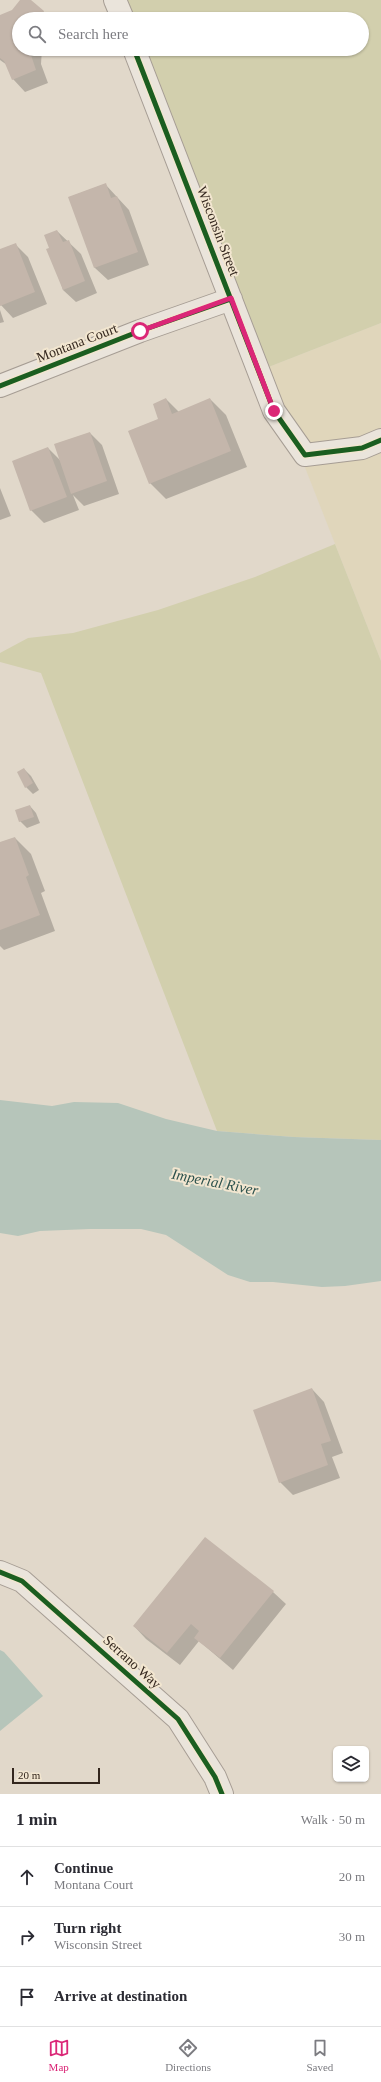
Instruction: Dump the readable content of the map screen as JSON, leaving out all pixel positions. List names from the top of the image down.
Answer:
{
  "streets": {
    "street": ["Wisconsin Street", "Montana Court", "Serrano Way"]
  },
  "crossings": [
    ["Wisconsin Street", "Montana Court"]
  ],
  "water": ["Imperial River"],
  "scale_bar": "20 m",
  "page": {
    "search": "Search here",
    "scale": "20 m",
    "heading": ["1 min", "Walk · 50 m"],
    "list": [
      ["Continue", "Montana Court", "20 m"],
      ["Turn right", "Wisconsin Street", "30 m"],
      "Arrive at destination"
    ],
    "nav": ["Map", "Directions", "Saved"]
  }
}
